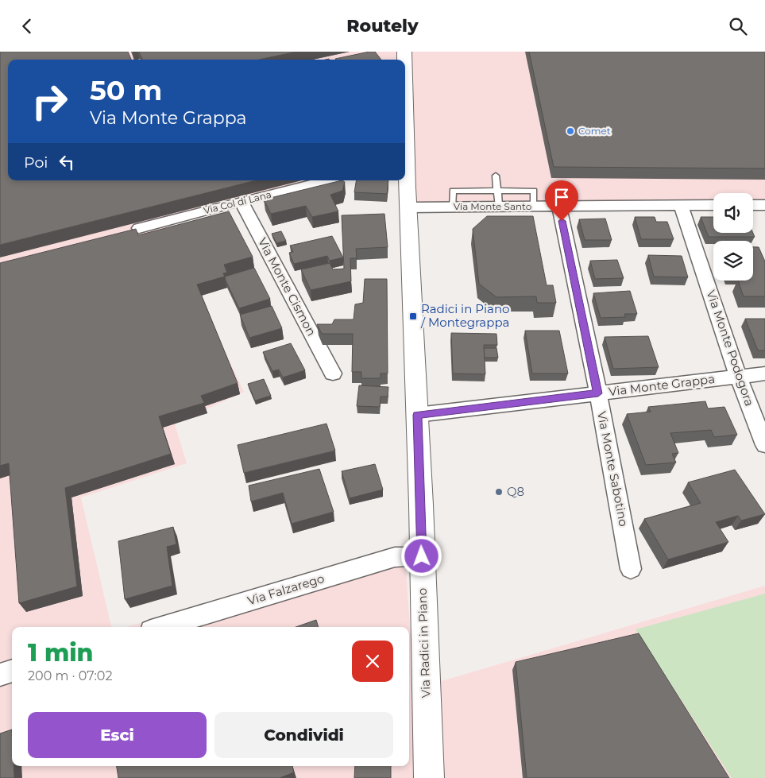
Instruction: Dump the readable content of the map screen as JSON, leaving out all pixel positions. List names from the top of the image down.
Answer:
{
  "streets": {
    "street": [
      "Via Col di Lana",
      "Via Monte Santo",
      "Via Monte Cismon",
      "Via Monte Podogora",
      "Via Monte Grappa",
      "Via Monte Sabotino",
      "Via Falzarego",
      "Via Radici in Piano"
    ]
  },
  "crossings": [
    ["Via Col di Lana", "Via Monte Cismon"],
    ["Via Monte Santo", "Via Monte Podogora"],
    ["Via Monte Santo", "Via Monte Sabotino"],
    ["Via Monte Santo", "Via Radici in Piano"],
    ["Via Monte Podogora", "Via Monte Grappa"],
    ["Via Monte Grappa", "Via Monte Sabotino"],
    ["Via Monte Grappa", "Via Radici in Piano"],
    ["Via Falzarego", "Via Radici in Piano"]
  ],
  "places": {
    "other": ["Comet", "Q8"],
    "transit": ["Radici in Piano / Montegrappa"]
  },
  "page": {
    "header": "Routely",
    "turn": ["50 m", "Via Monte Grappa"],
    "then": "Poi",
    "heading": ["1 min", "200 m · 07:02"],
    "buttons": ["Esci", "Condividi"]
  }
}
